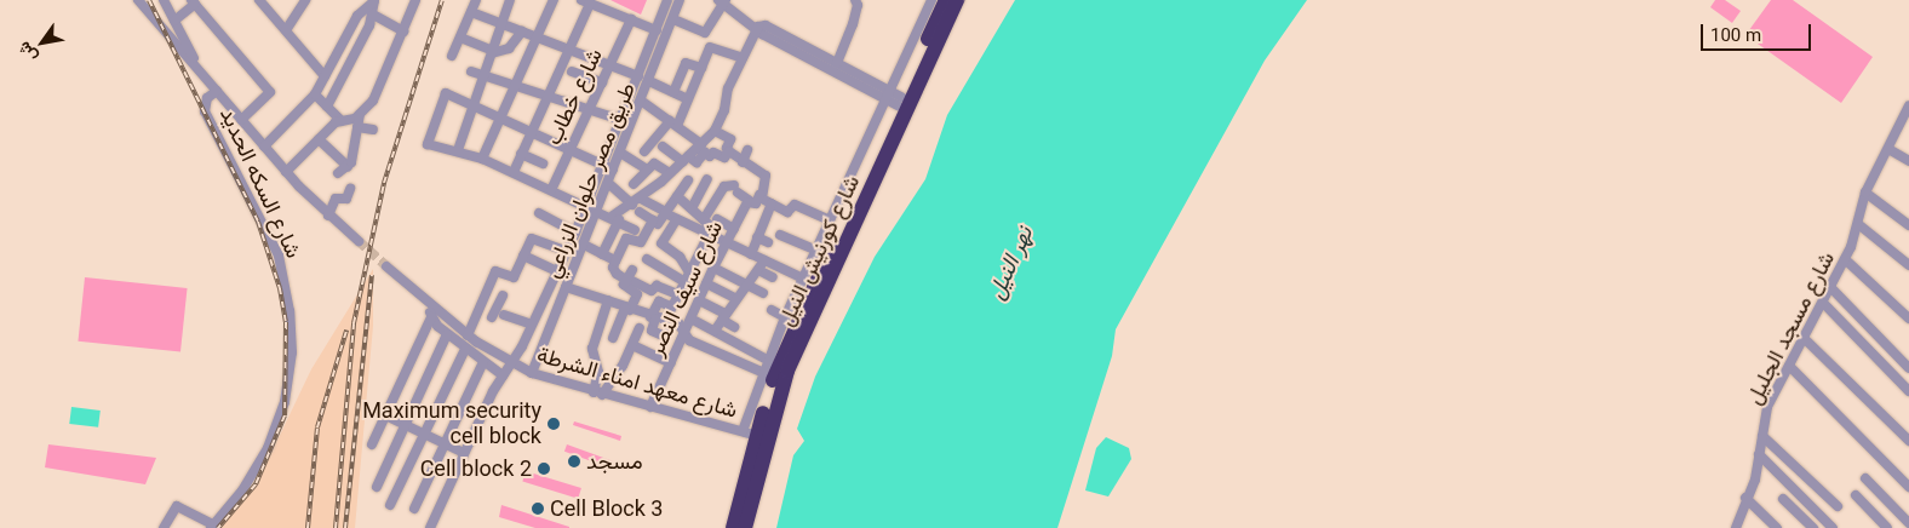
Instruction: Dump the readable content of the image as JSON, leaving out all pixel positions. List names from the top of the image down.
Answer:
{
  "streets": {
    "highway": ["شارع كورنيش النيل"],
    "street": [
      "شارع خطاب",
      "طريق مصر حلوان الزراعي",
      "شارع السكه الحديد",
      "شارع سيف النصر",
      "شارع مسجد الجليل",
      "شارع معهد امناء الشرطة"
    ]
  },
  "crossings": [
    ["طريق مصر حلوان الزراعي", "شارع معهد امناء الشرطة"],
    ["شارع كورنيش النيل", "شارع معهد امناء الشرطة"],
    ["شارع سيف النصر", "شارع معهد امناء الشرطة"]
  ],
  "water": ["نهر النيل"],
  "places": [
    "Maximum security cell block",
    "مسجد",
    "Cell block 2",
    "Cell Block 3"
  ],
  "scale_bar": "100 m",
  "north": "bottom left"
}
